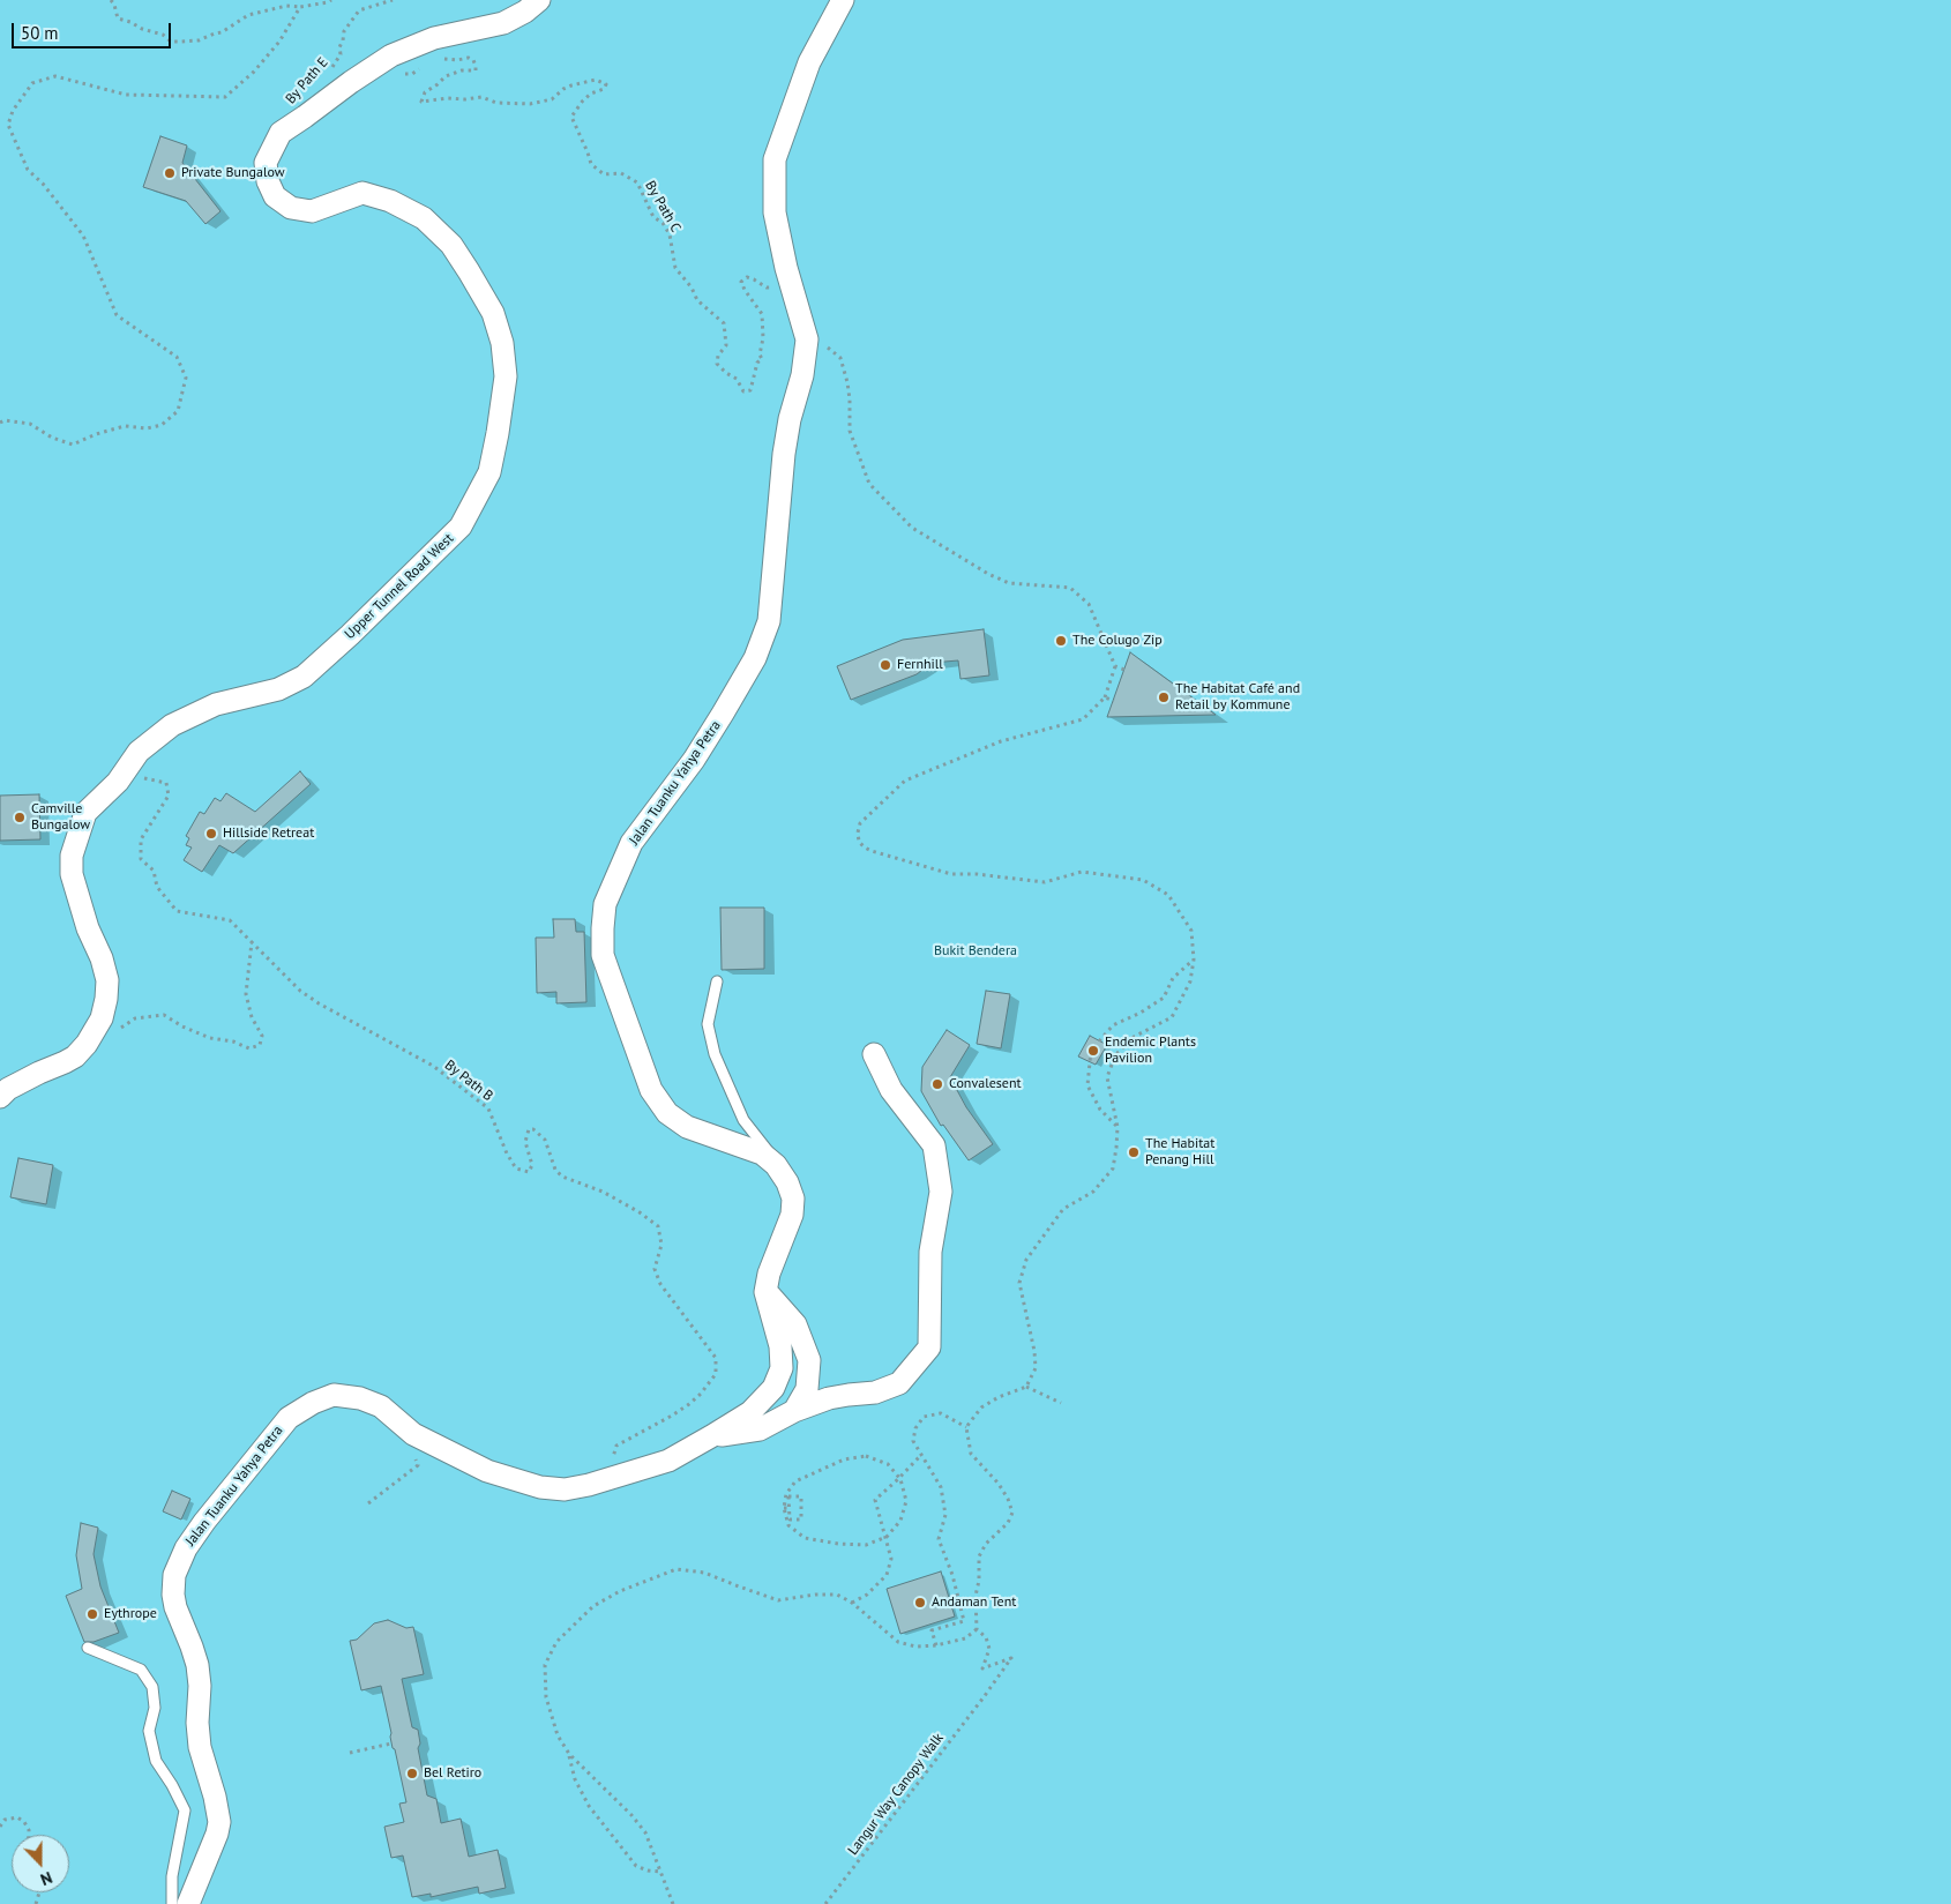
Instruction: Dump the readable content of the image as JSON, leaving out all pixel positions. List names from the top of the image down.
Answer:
{
  "streets": {
    "street": ["Upper Tunnel Road West", "Jalan Tuanku Yahya Petra"],
    "path": [
      "By Path E",
      "By Path C",
      "By Path B",
      "Langur Way Canopy Walk"
    ]
  },
  "crossings": [
    ["By Path C", "Jalan Tuanku Yahya Petra"],
    ["Jalan Tuanku Yahya Petra", "By Path B"]
  ],
  "parks": ["Bukit Bendera"],
  "places": [
    "Private Bungalow",
    "The Colugo Zip",
    "Fernhill",
    "The Habitat Café and Retail by Kommune",
    "Camville Bungalow",
    "Hillside Retreat",
    "Endemic Plants Pavilion",
    "Convalesent",
    "The Habitat Penang Hill",
    "Andaman Tent",
    "Eythrope",
    "Bel Retiro"
  ],
  "scale_bar": "50 m",
  "north": "bottom"
}
